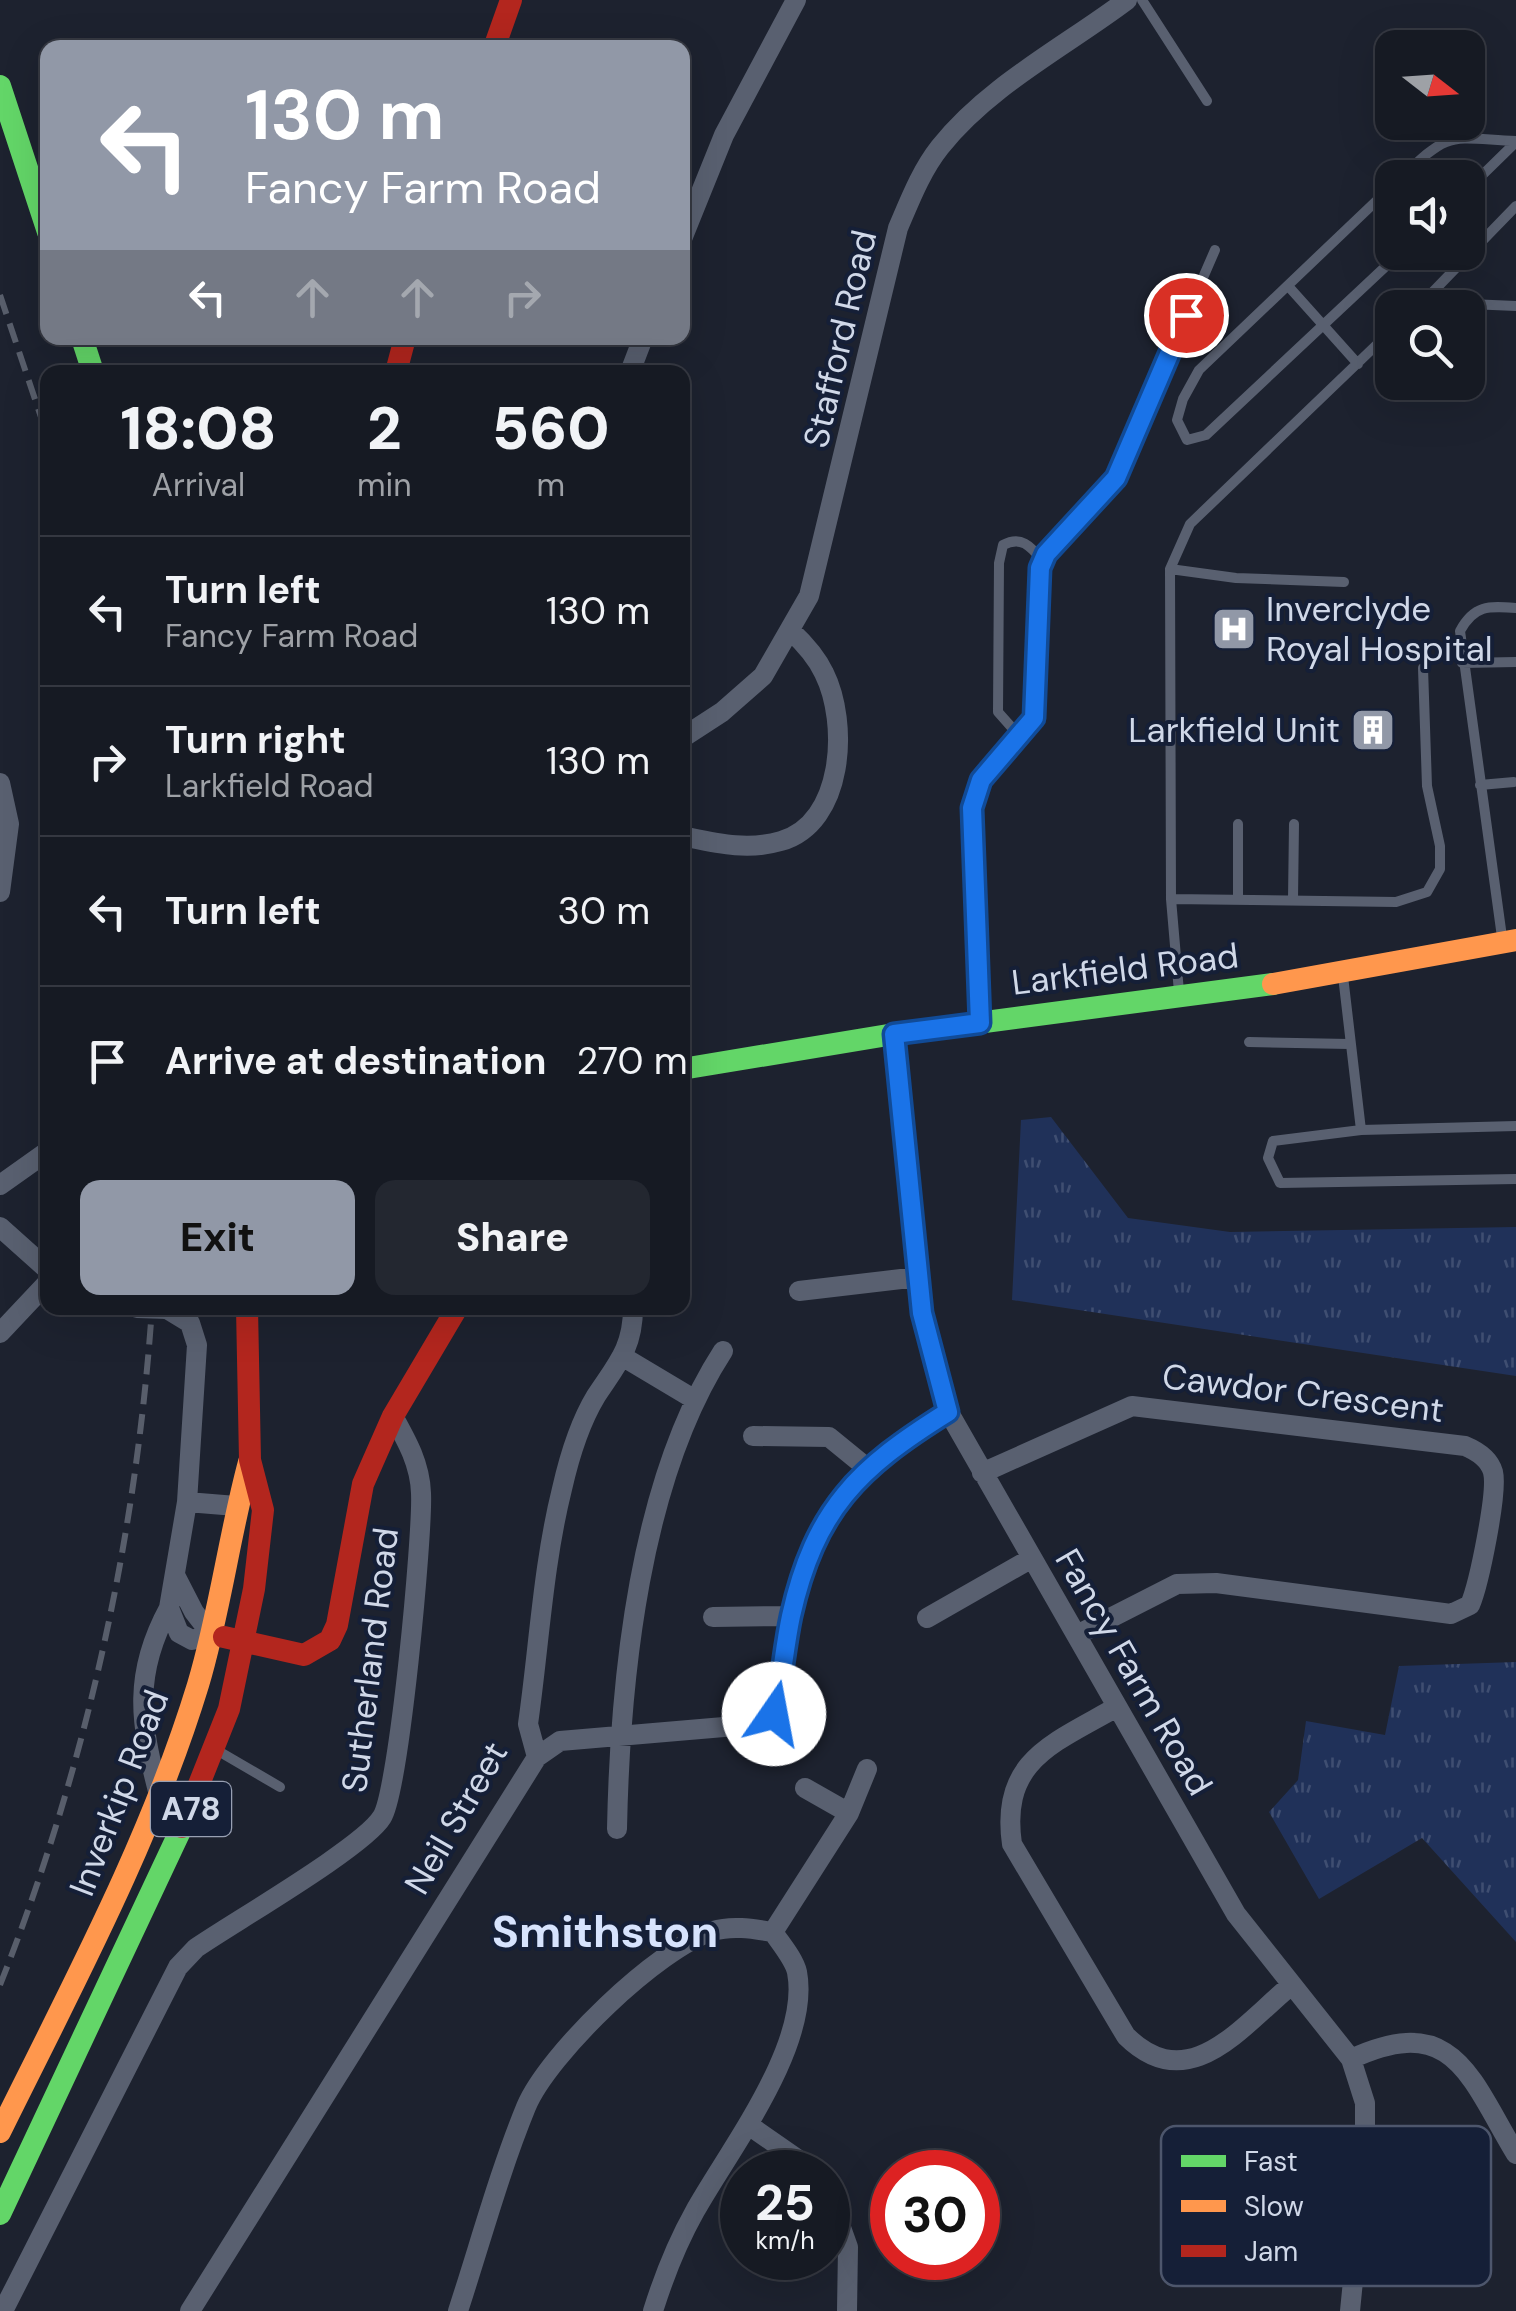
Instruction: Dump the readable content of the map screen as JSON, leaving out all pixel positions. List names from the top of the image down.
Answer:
{
  "streets": {
    "main road": ["Larkfield Road", "Inverkip Road", "A78"],
    "street": [
      "Stafford Road",
      "Cawdor Crescent",
      "Sutherland Road",
      "Fancy Farm Road",
      "Neil Street"
    ]
  },
  "crossings": [
    ["Larkfield Road", "Fancy Farm Road"],
    ["Cawdor Crescent", "Fancy Farm Road"]
  ],
  "districts": ["Smithston"],
  "places": {
    "hospital": ["Inverclyde Royal Hospital"],
    "building": ["Larkfield Unit"]
  },
  "legend": ["Fast", "Slow", "Jam"],
  "north": "right",
  "page": {
    "turn": ["130 m", "Fancy Farm Road"],
    "eta": [
      "18:08",
      "Arrival",
      "2",
      "min",
      "560",
      "m"
    ],
    "list": [
      {
        "name": "Turn left",
        "note": "Fancy Farm Road",
        "value": "130 m"
      },
      {
        "name": "Turn right",
        "note": "Larkfield Road",
        "value": "130 m"
      },
      {
        "name": "Turn left",
        "value": "30 m"
      },
      {
        "name": "Arrive at destination",
        "value": "270 m"
      }
    ],
    "buttons": ["Exit", "Share"],
    "speed": "25 km/h",
    "limit": "30"
  }
}
